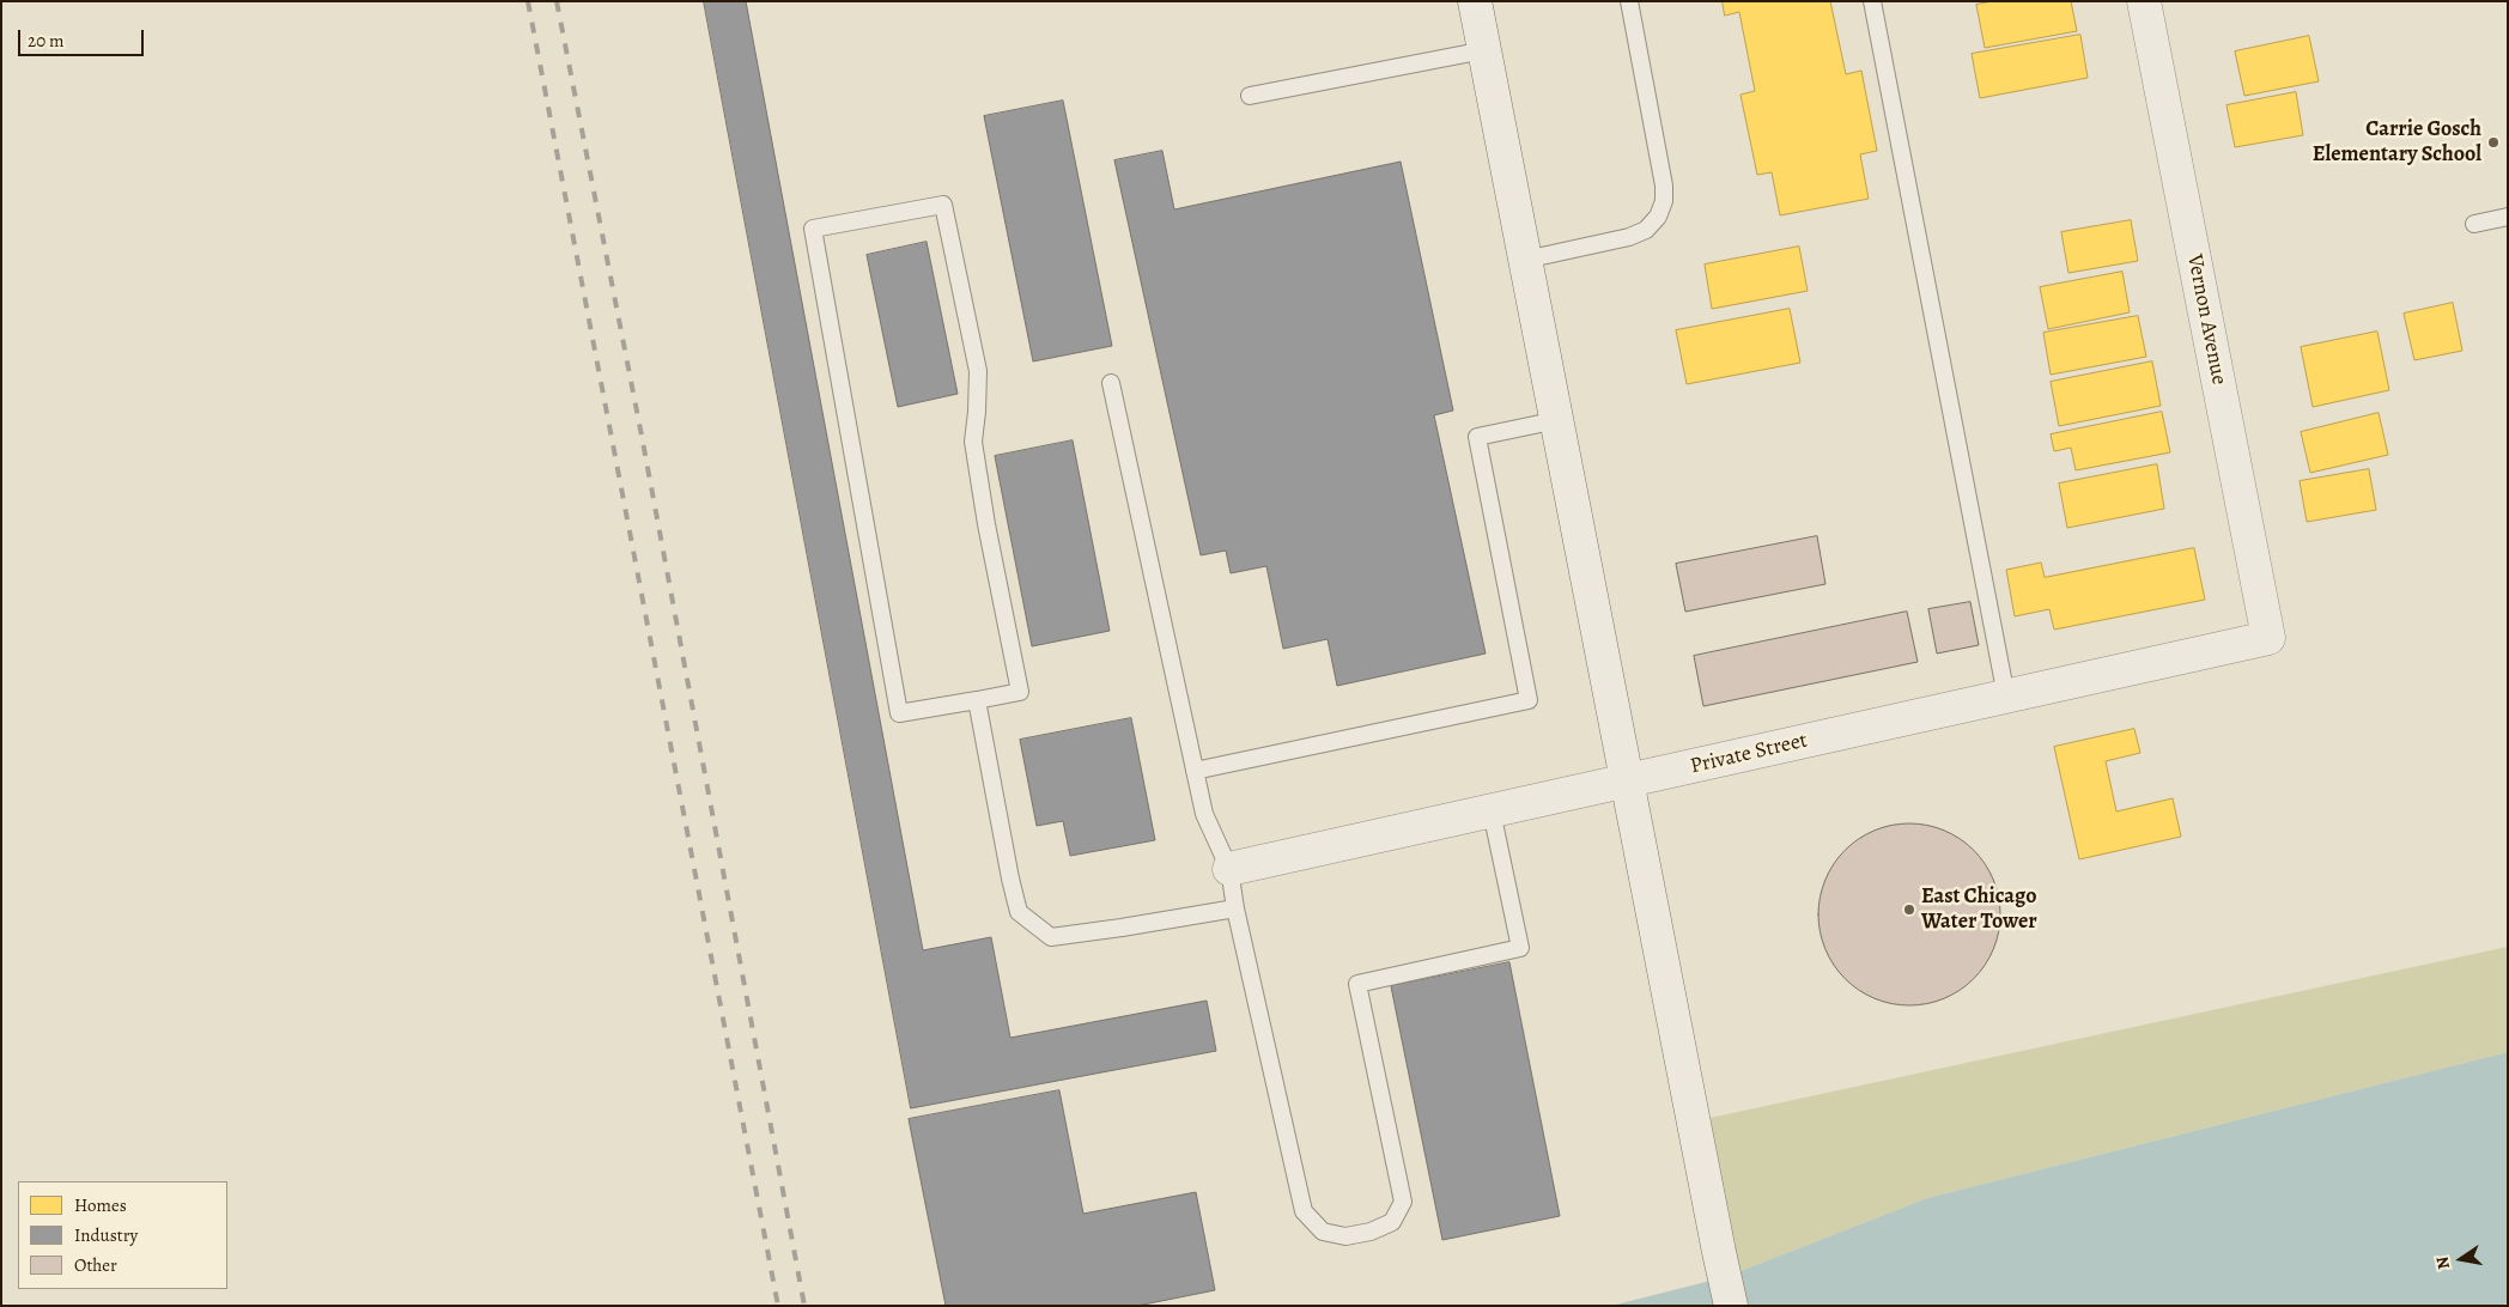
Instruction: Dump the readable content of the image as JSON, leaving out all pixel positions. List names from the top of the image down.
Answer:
{
  "streets": {
    "street": ["Vernon Avenue", "Private Street"]
  },
  "crossings": [
    ["Vernon Avenue", "Private Street"]
  ],
  "places": ["Carrie Gosch Elementary School", "East Chicago Water Tower"],
  "legend": ["Homes", "Industry", "Other"],
  "scale_bar": "20 m",
  "north": "left"
}
